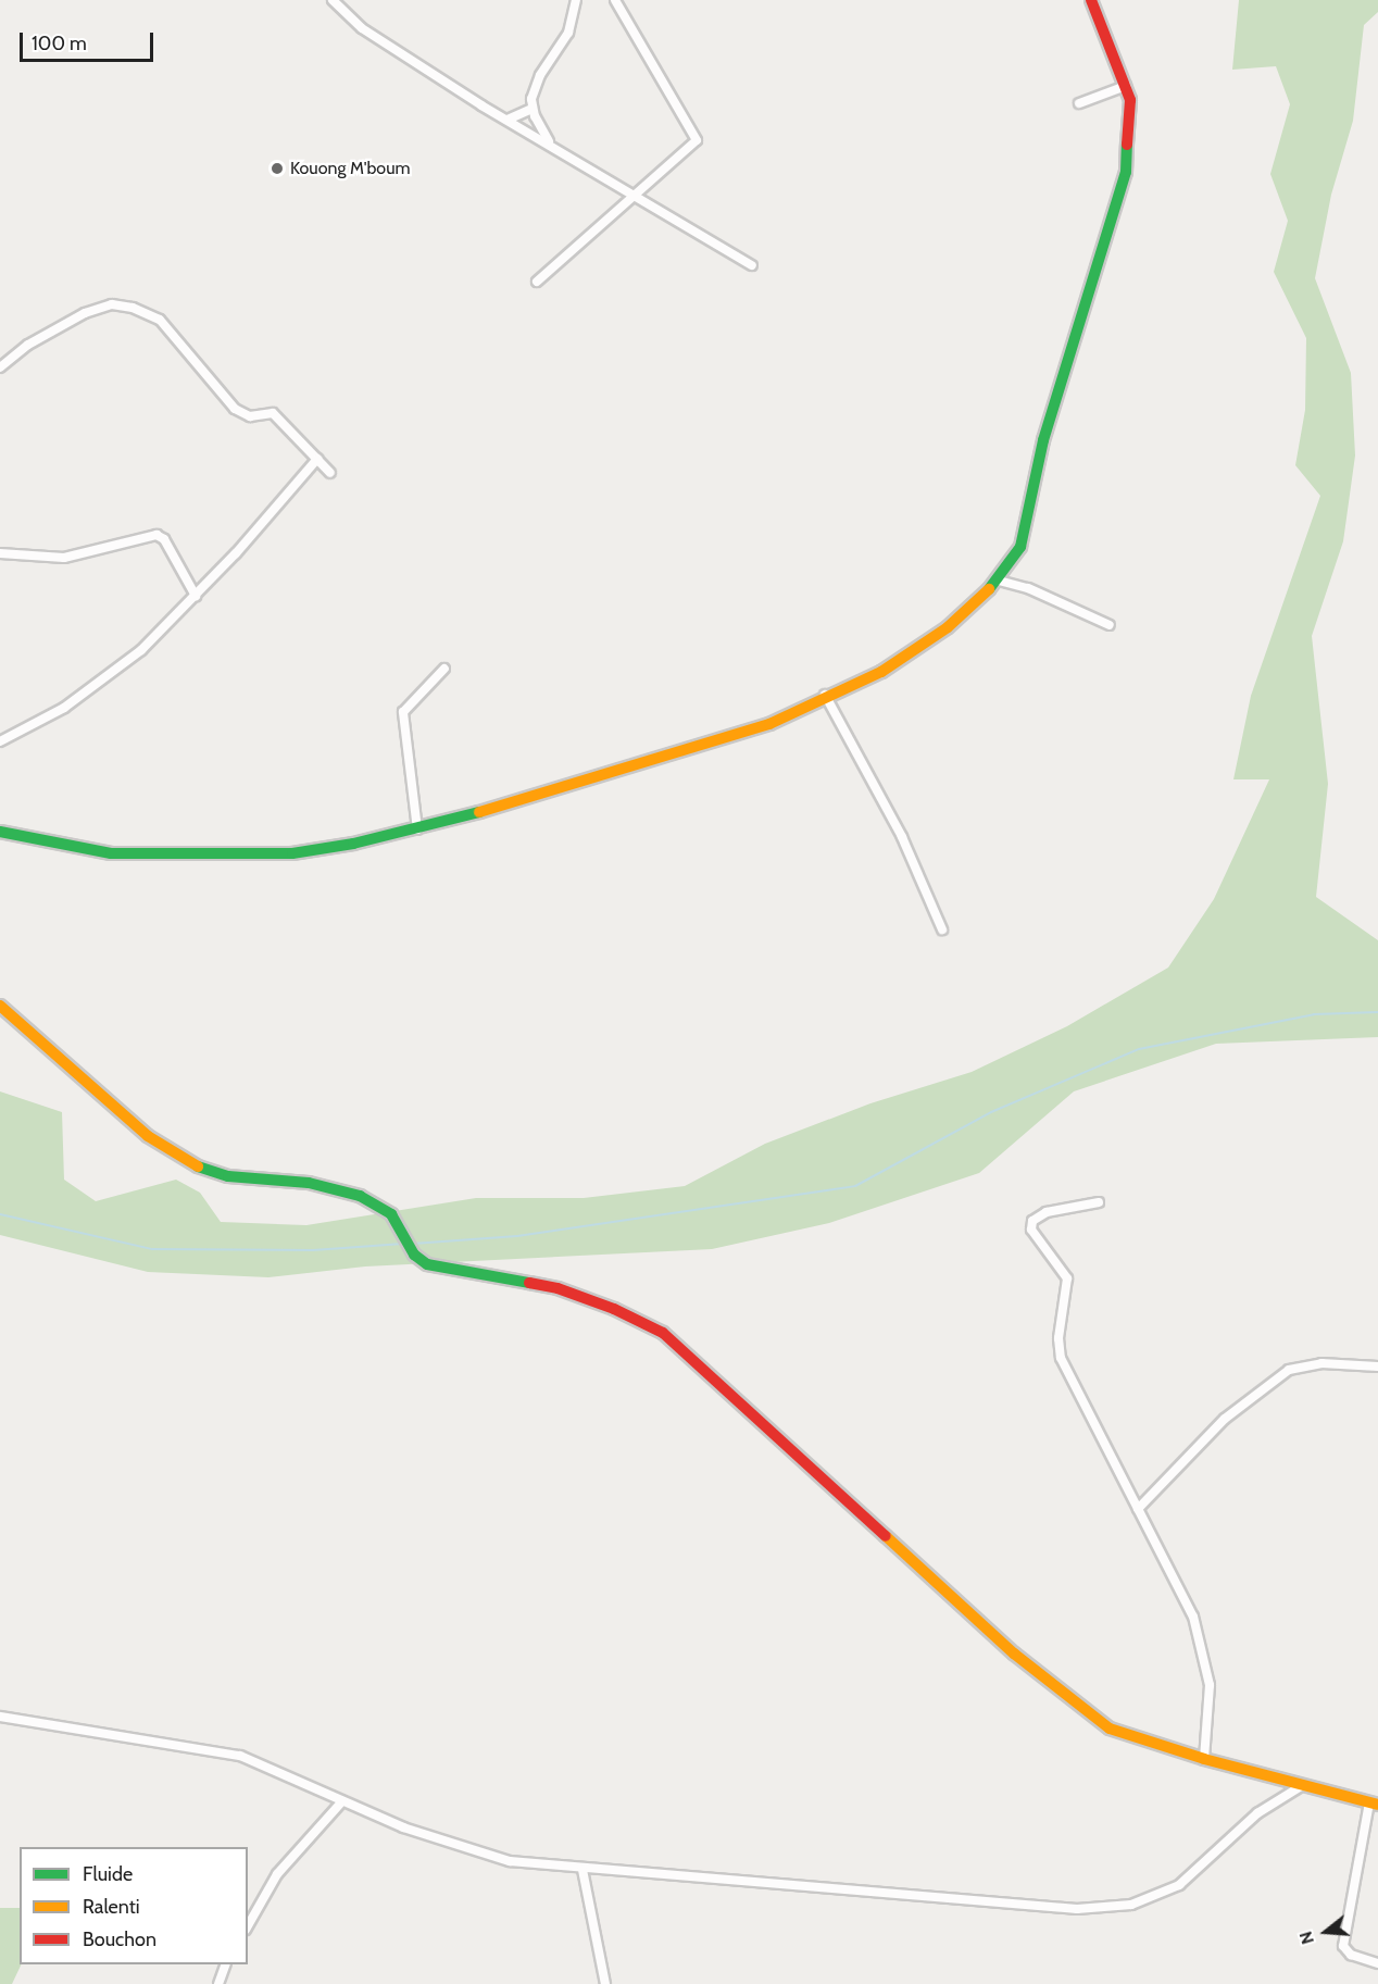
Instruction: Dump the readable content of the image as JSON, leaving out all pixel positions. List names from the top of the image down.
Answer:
{
  "places": ["Kouong M'boum"],
  "legend": ["Fluide", "Ralenti", "Bouchon"],
  "scale_bar": "100 m",
  "north": "left"
}
